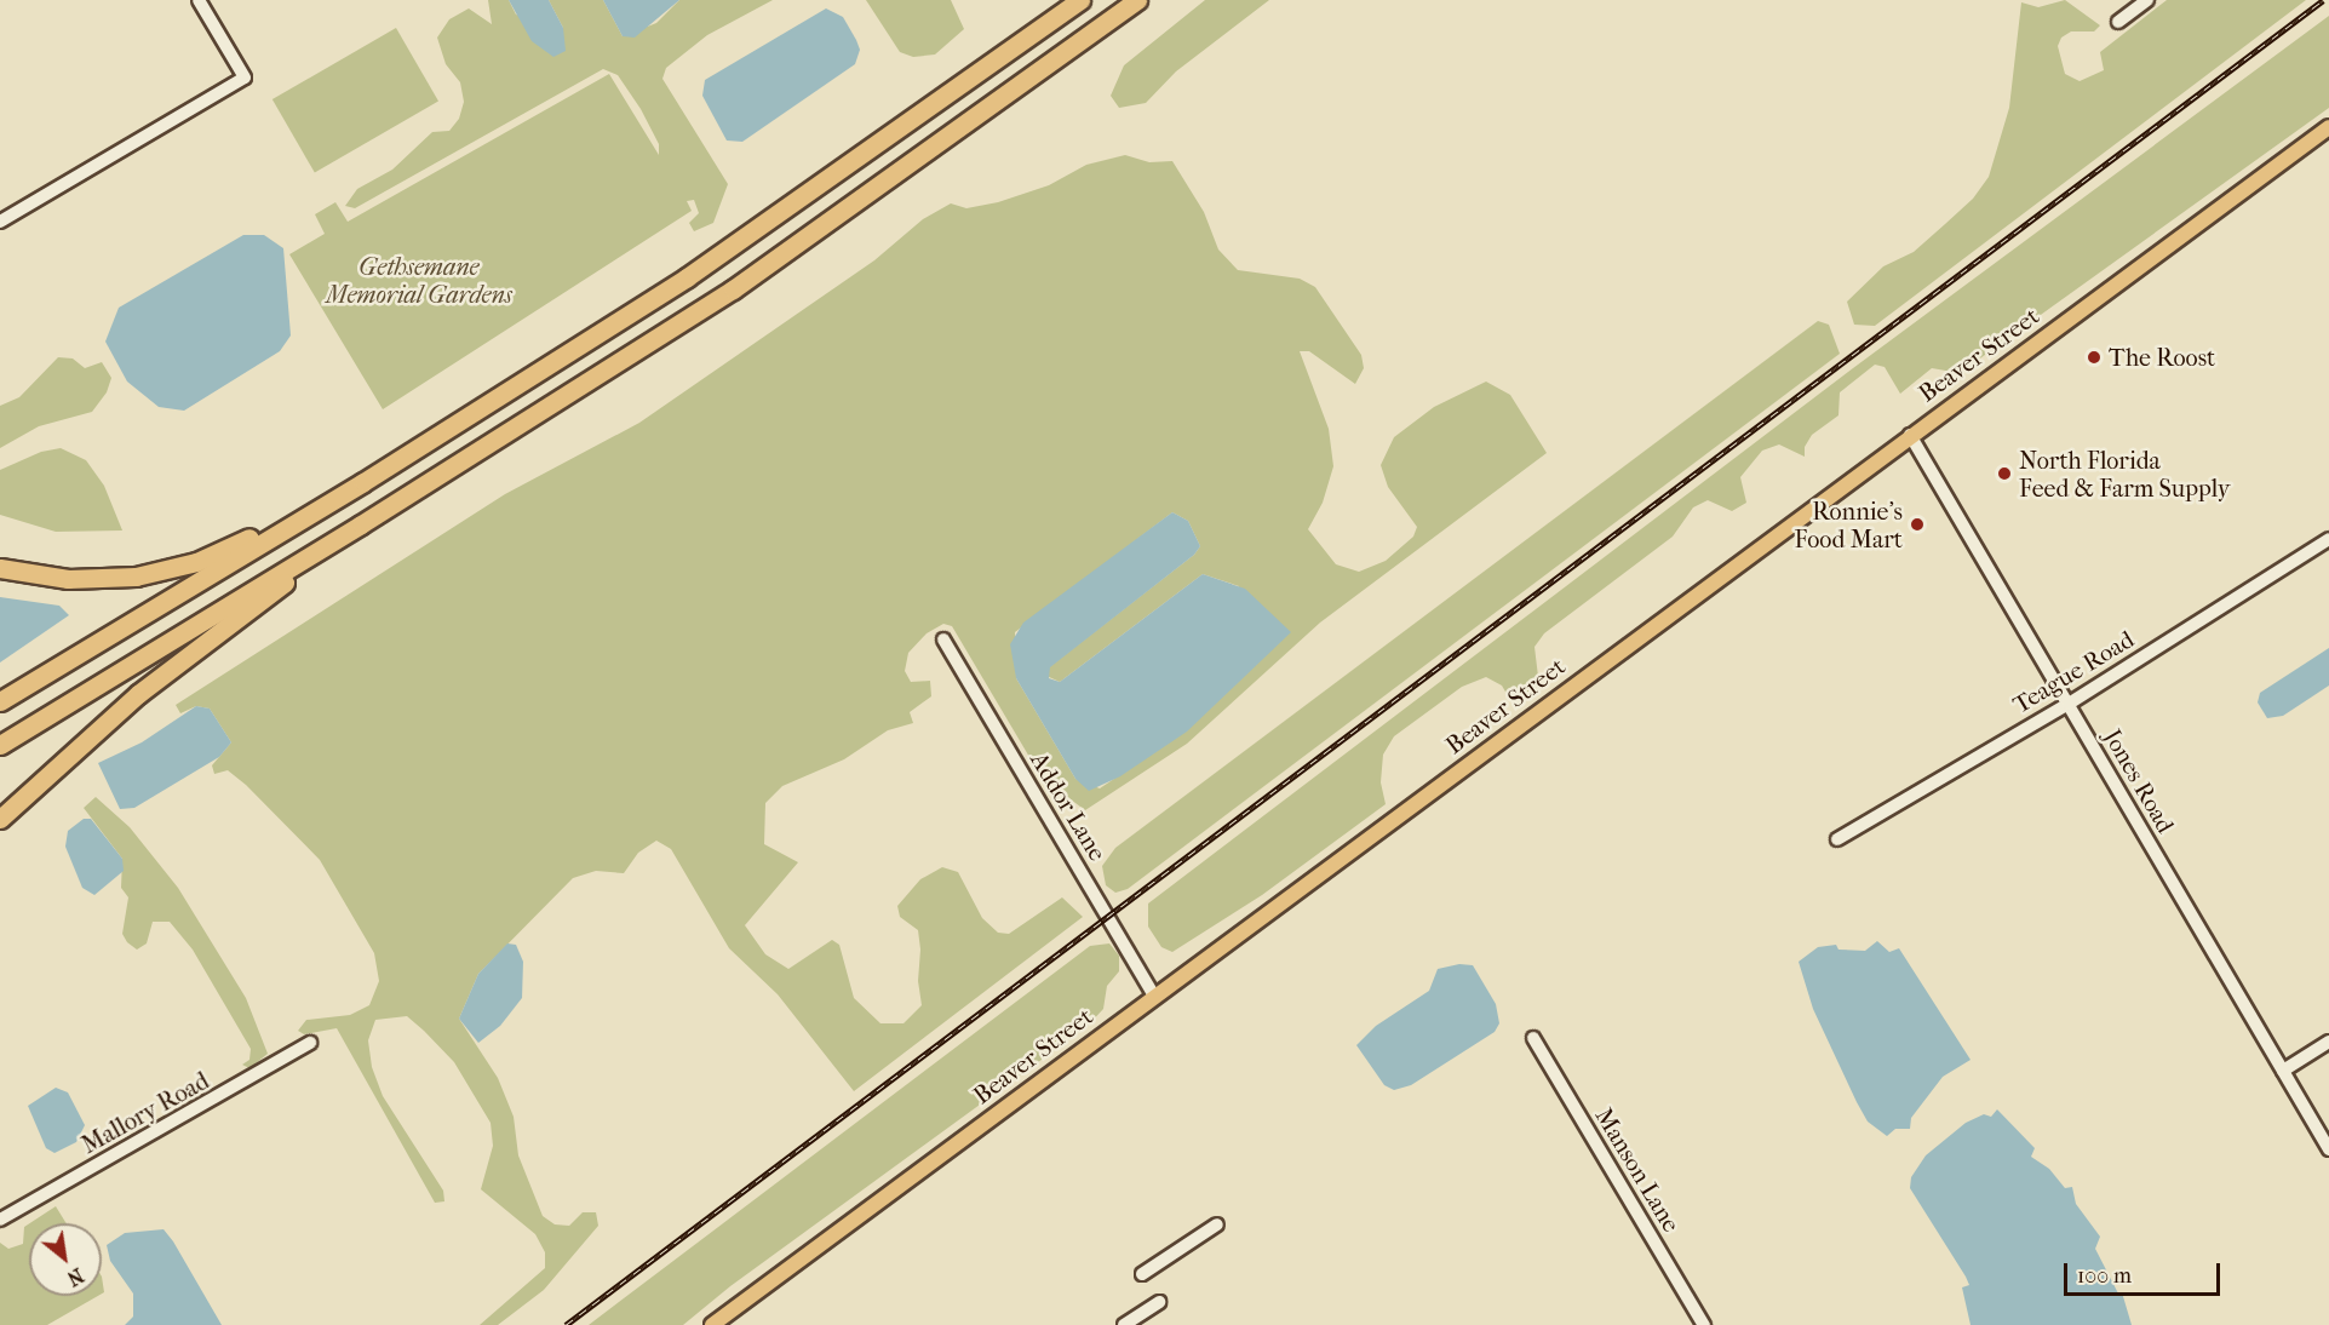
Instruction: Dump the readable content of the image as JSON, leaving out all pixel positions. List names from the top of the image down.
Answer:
{
  "streets": {
    "main road": ["Beaver Street"],
    "street": [
      "Teague Road",
      "Jones Road",
      "Addor Lane",
      "Mallory Road",
      "Manson Lane"
    ]
  },
  "crossings": [
    ["Beaver Street", "Jones Road"],
    ["Beaver Street", "Addor Lane"],
    ["Teague Road", "Jones Road"]
  ],
  "parks": ["Gethsemane Memorial Gardens"],
  "places": ["The Roost", "North Florida Feed & Farm Supply", "Ronnie's Food Mart"],
  "scale_bar": "100 m",
  "north": "bottom right"
}
